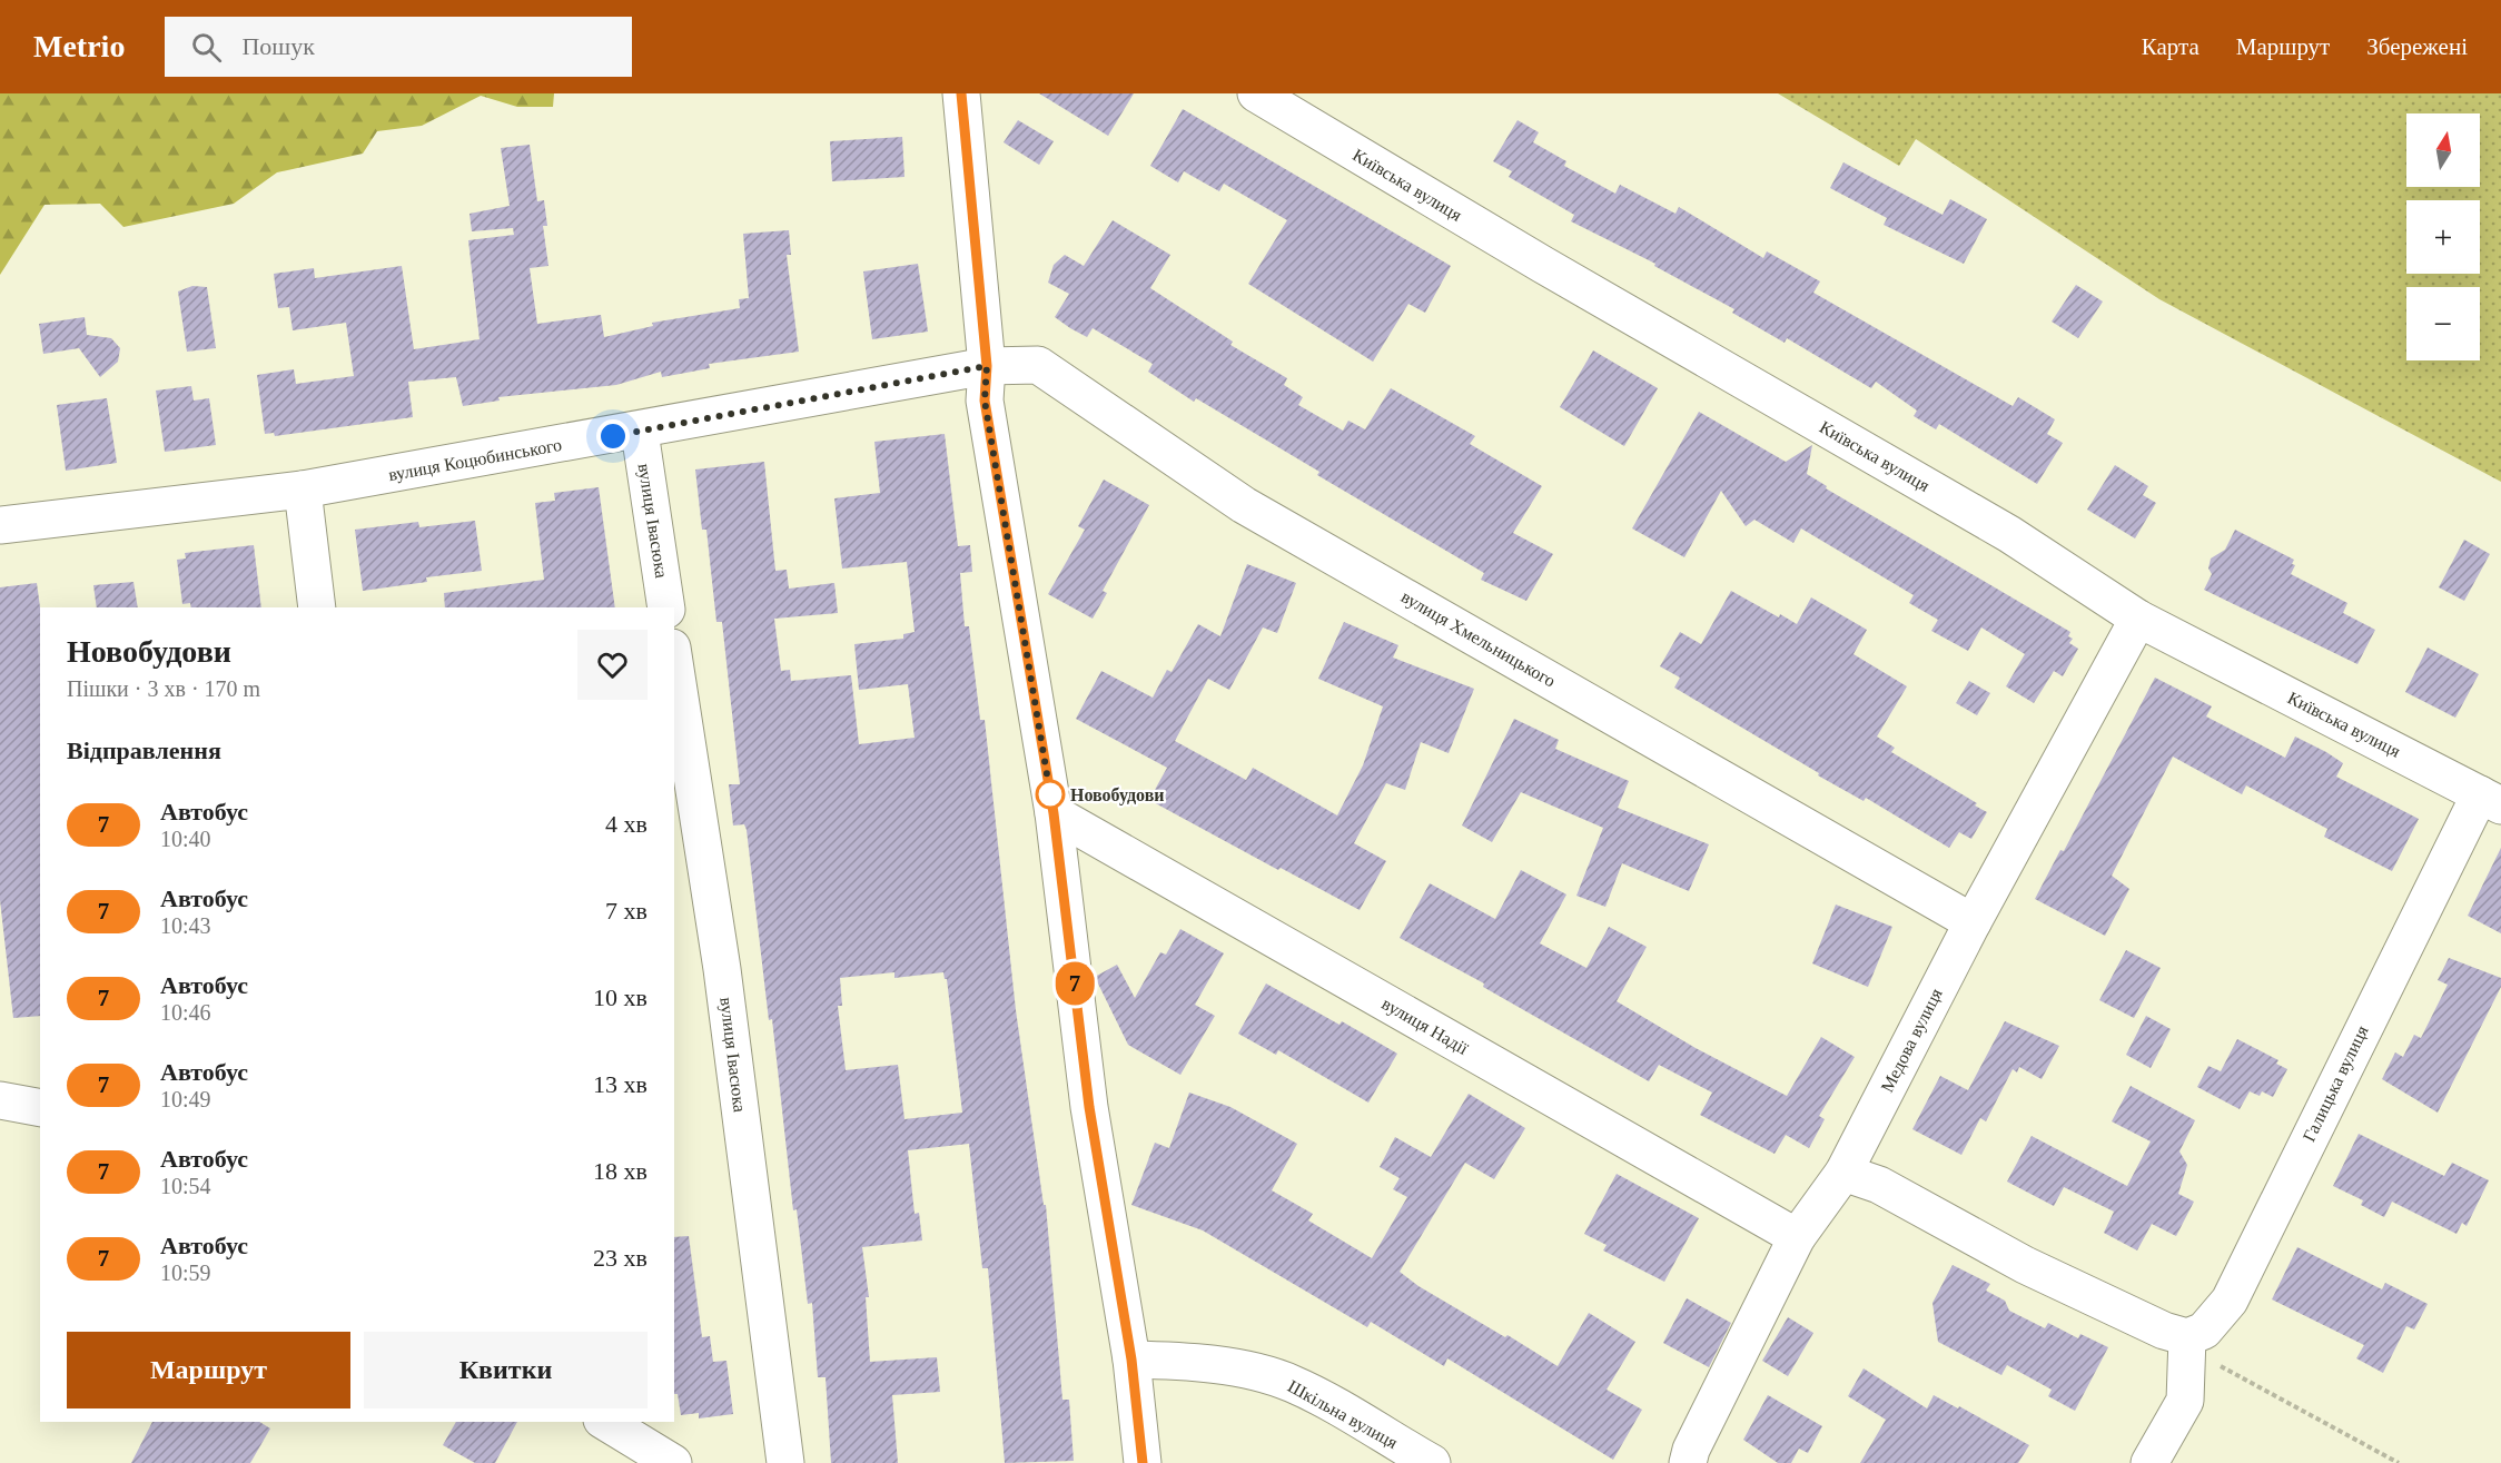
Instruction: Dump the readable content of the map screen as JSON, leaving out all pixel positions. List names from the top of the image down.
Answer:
{
  "streets": {
    "street": [
      "Київська вулиця",
      "вулиця Коцюбинського",
      "вулиця Івасюка",
      "вулиця Хмельницького",
      "вулиця Надії",
      "Медова вулиця",
      "Галицька вулиця",
      "Шкільна вулиця"
    ]
  },
  "crossings": [
    ["Київська вулиця", "Медова вулиця"],
    ["Київська вулиця", "Галицька вулиця"],
    ["вулиця Коцюбинського", "вулиця Івасюка"],
    ["вулиця Коцюбинського", "вулиця Хмельницького"],
    ["вулиця Хмельницького", "Медова вулиця"],
    ["вулиця Надії", "Медова вулиця"]
  ],
  "places": ["Новобудови"],
  "lines": ["bus line 7"],
  "north": "top",
  "page": {
    "header": "Metrio",
    "search": "Пошук",
    "nav": ["Карта", "Маршрут", "Збережені"],
    "on_map": "7",
    "map_buttons": ["+", "−"],
    "heading": [
      ["Новобудови", "Пішки · 3 хв · 170 m"],
      "Відправлення"
    ],
    "list": [
      {
        "mark": "7",
        "name": "Автобус",
        "note": "10:40",
        "value": "4 хв"
      },
      {
        "mark": "7",
        "name": "Автобус",
        "note": "10:43",
        "value": "7 хв"
      },
      {
        "mark": "7",
        "name": "Автобус",
        "note": "10:46",
        "value": "10 хв"
      },
      {
        "mark": "7",
        "name": "Автобус",
        "note": "10:49",
        "value": "13 хв"
      },
      {
        "mark": "7",
        "name": "Автобус",
        "note": "10:54",
        "value": "18 хв"
      },
      {
        "mark": "7",
        "name": "Автобус",
        "note": "10:59",
        "value": "23 хв"
      }
    ],
    "buttons": ["Маршрут", "Квитки"]
  }
}
